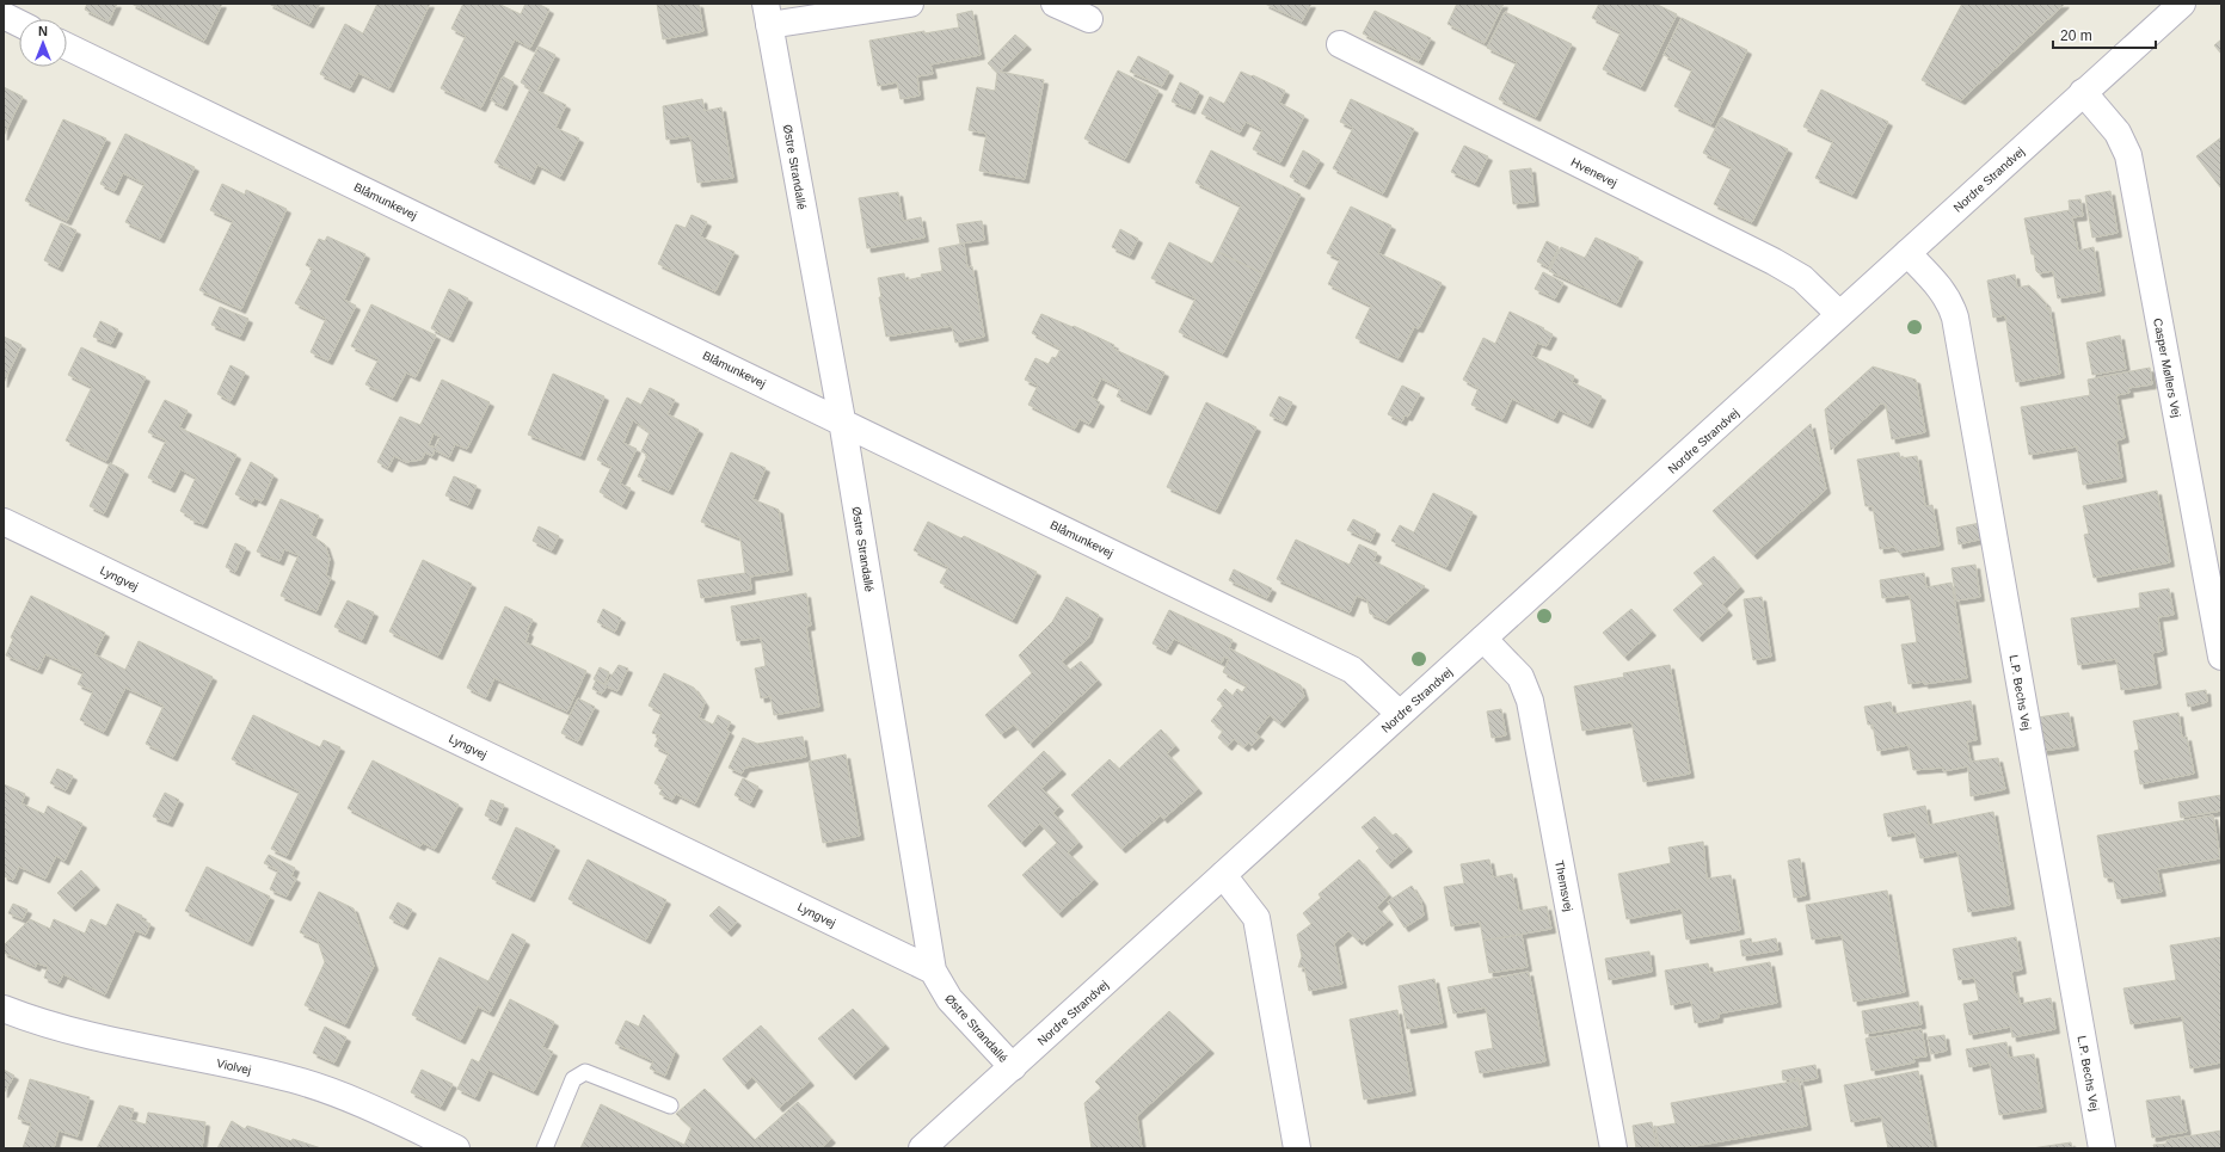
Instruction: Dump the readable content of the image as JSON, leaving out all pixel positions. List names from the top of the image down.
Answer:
{
  "streets": {
    "street": [
      "Østre Strandallé",
      "Hvenevej",
      "Nordre Strandvej",
      "Blåmunkevej",
      "Casper Møllers Vej",
      "Lyngvej",
      "L.P. Bechs Vej",
      "Themsvej",
      "Violvej"
    ]
  },
  "crossings": [
    ["Østre Strandallé", "Nordre Strandvej"],
    ["Østre Strandallé", "Blåmunkevej"],
    ["Østre Strandallé", "Lyngvej"],
    ["Hvenevej", "Nordre Strandvej"],
    ["Nordre Strandvej", "Blåmunkevej"],
    ["Nordre Strandvej", "Casper Møllers Vej"],
    ["Nordre Strandvej", "L.P. Bechs Vej"],
    ["Nordre Strandvej", "Themsvej"]
  ],
  "scale_bar": "20 m",
  "north": "top"
}
